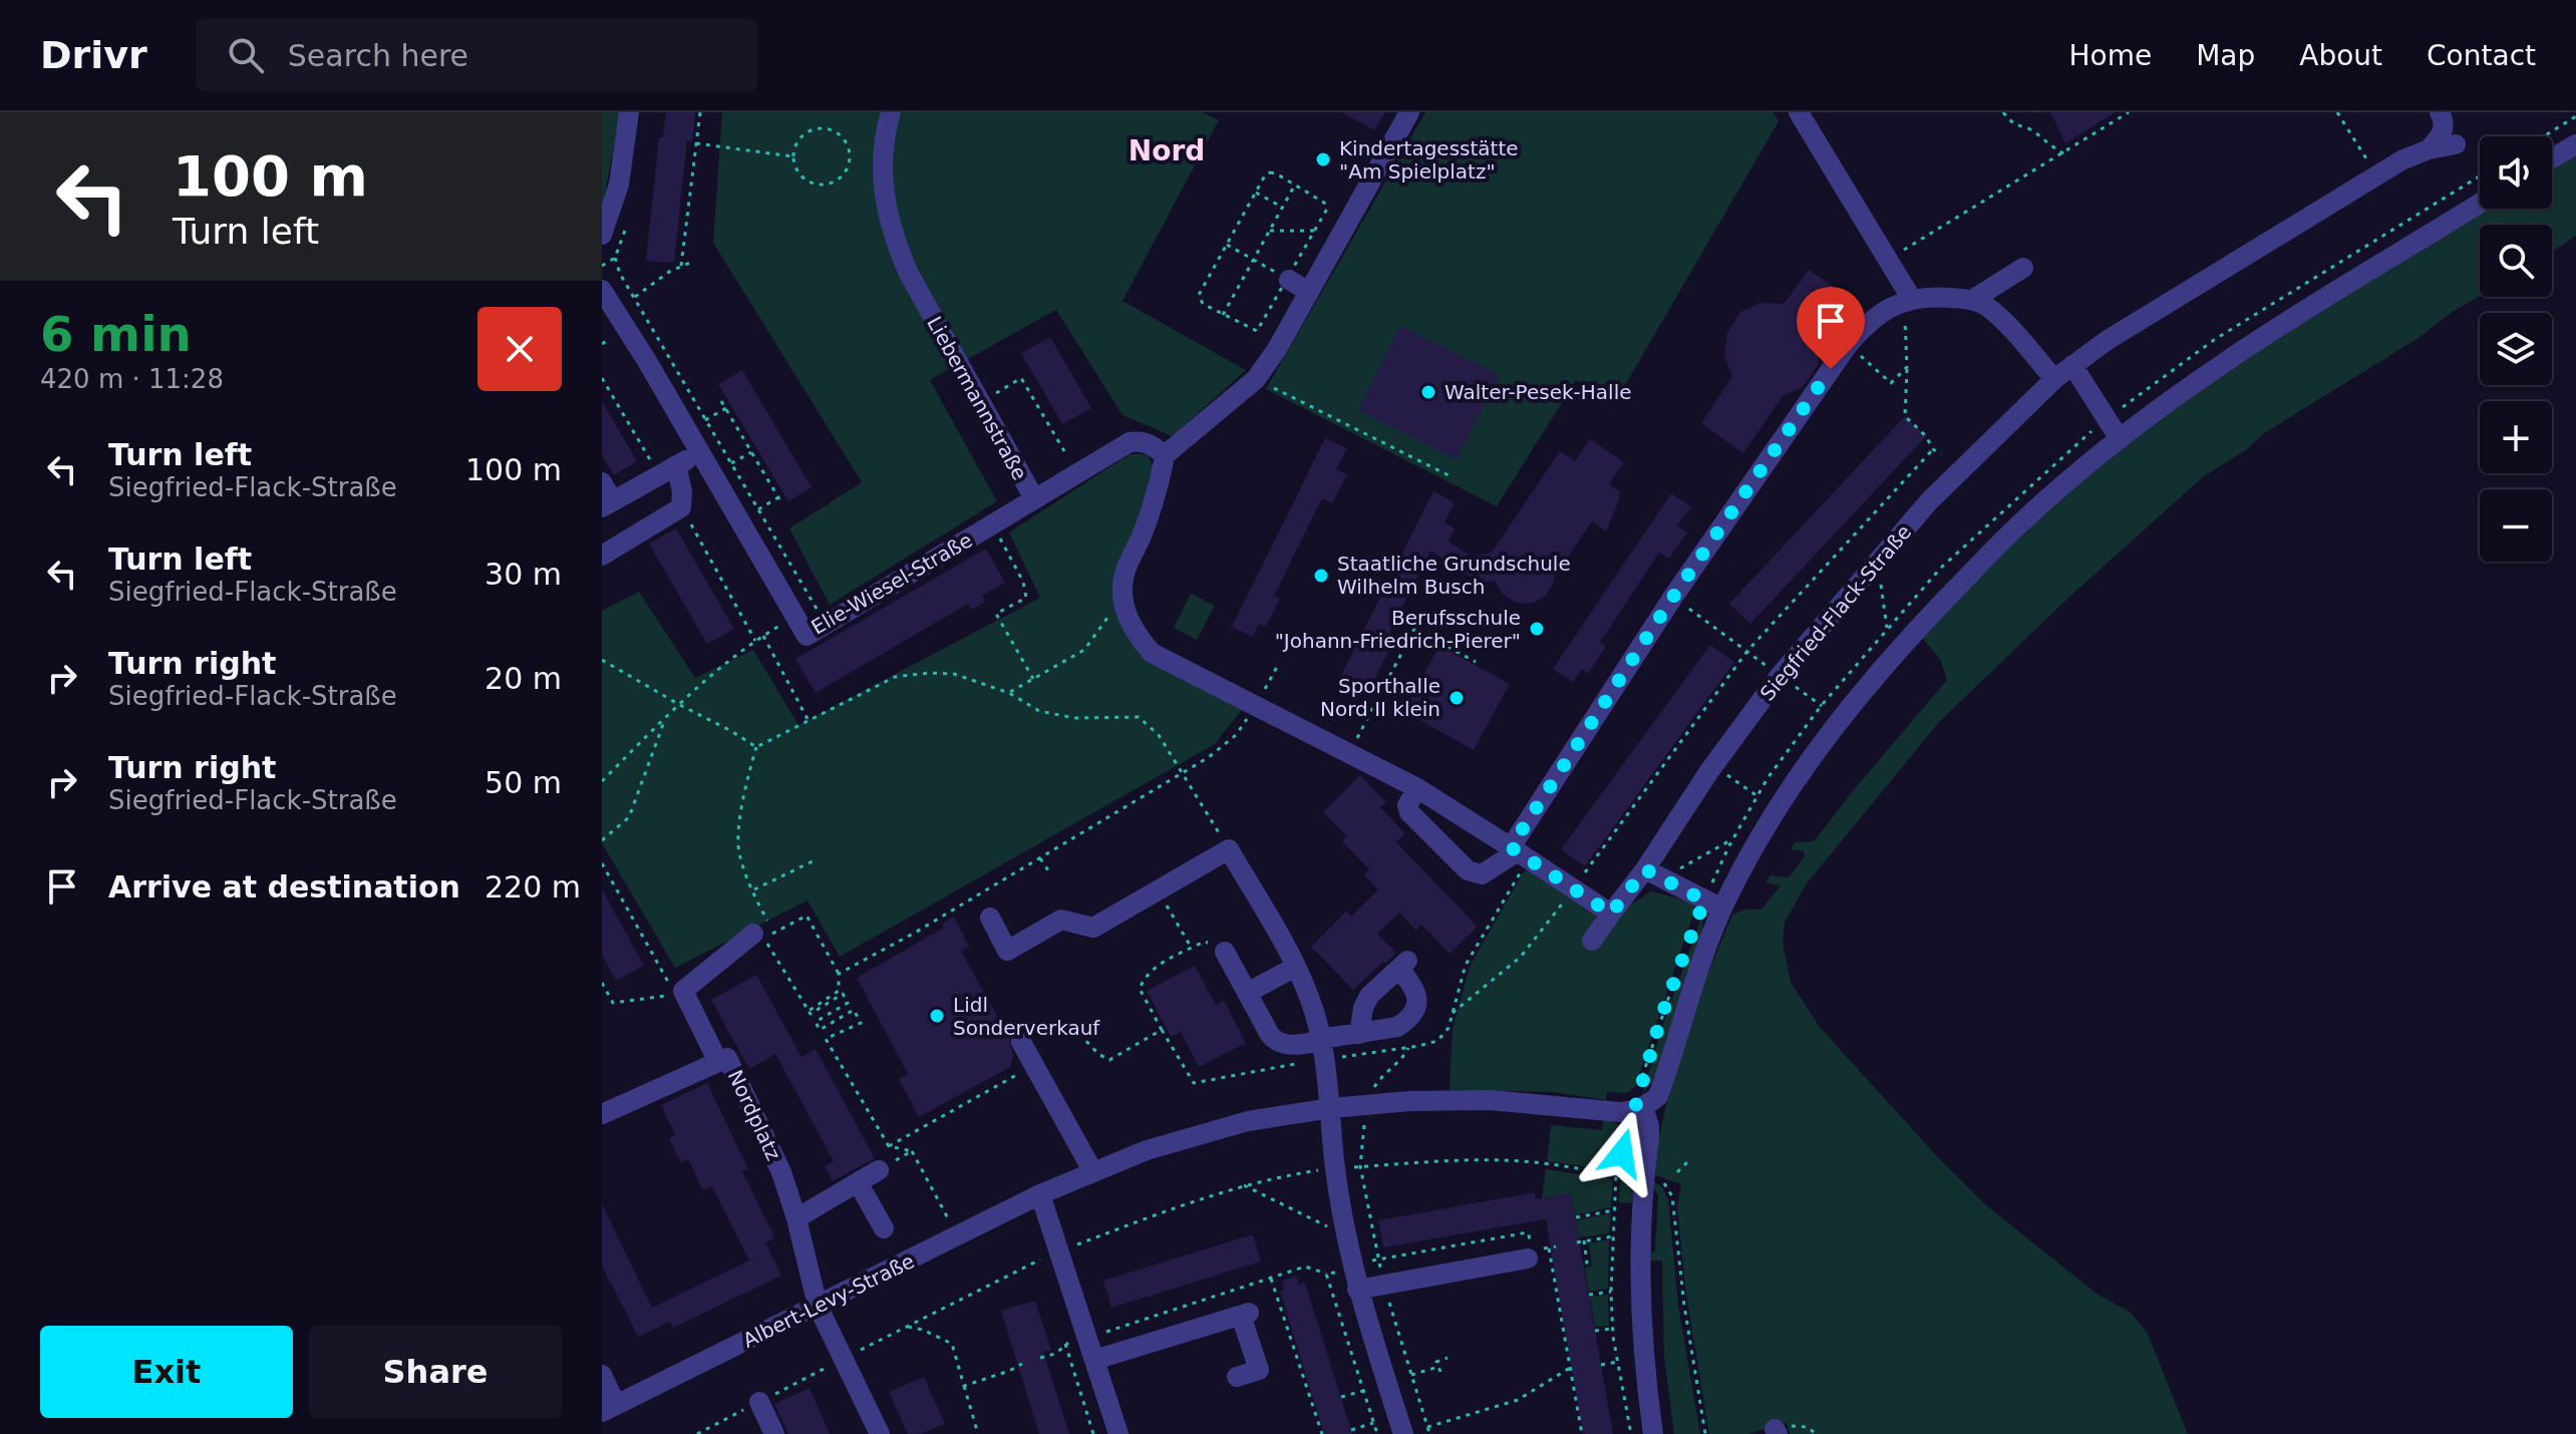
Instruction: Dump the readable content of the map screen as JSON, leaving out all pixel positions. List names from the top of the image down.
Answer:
{
  "streets": {
    "street": [
      "Liebermannstraße",
      "Elie-Wiesel-Straße",
      "Siegfried-Flack-Straße",
      "Nordplatz",
      "Albert-Levy-Straße"
    ]
  },
  "crossings": [
    ["Liebermannstraße", "Elie-Wiesel-Straße"],
    ["Nordplatz", "Albert-Levy-Straße"]
  ],
  "districts": ["Nord"],
  "places": [
    "Kindertagesstätte \"Am Spielplatz\"",
    "Walter-Pesek-Halle",
    "Staatliche Grundschule Wilhelm Busch",
    "Berufsschule \"Johann-Friedrich-Pierer\"",
    "Sporthalle Nord II klein",
    "Lidl Sonderverkauf"
  ],
  "page": {
    "header": "Drivr",
    "search": "Search here",
    "nav": [
      "Home",
      "Map",
      "About",
      "Contact"
    ],
    "turn": ["100 m", "Turn left"],
    "map_buttons": ["+", "−"],
    "heading": ["6 min", "420 m · 11:28"],
    "list": [
      {
        "name": "Turn left",
        "note": "Siegfried-Flack-Straße",
        "value": "100 m"
      },
      {
        "name": "Turn left",
        "note": "Siegfried-Flack-Straße",
        "value": "30 m"
      },
      {
        "name": "Turn right",
        "note": "Siegfried-Flack-Straße",
        "value": "20 m"
      },
      {
        "name": "Turn right",
        "note": "Siegfried-Flack-Straße",
        "value": "50 m"
      },
      {
        "name": "Arrive at destination",
        "value": "220 m"
      }
    ],
    "buttons": ["Exit", "Share"]
  }
}
